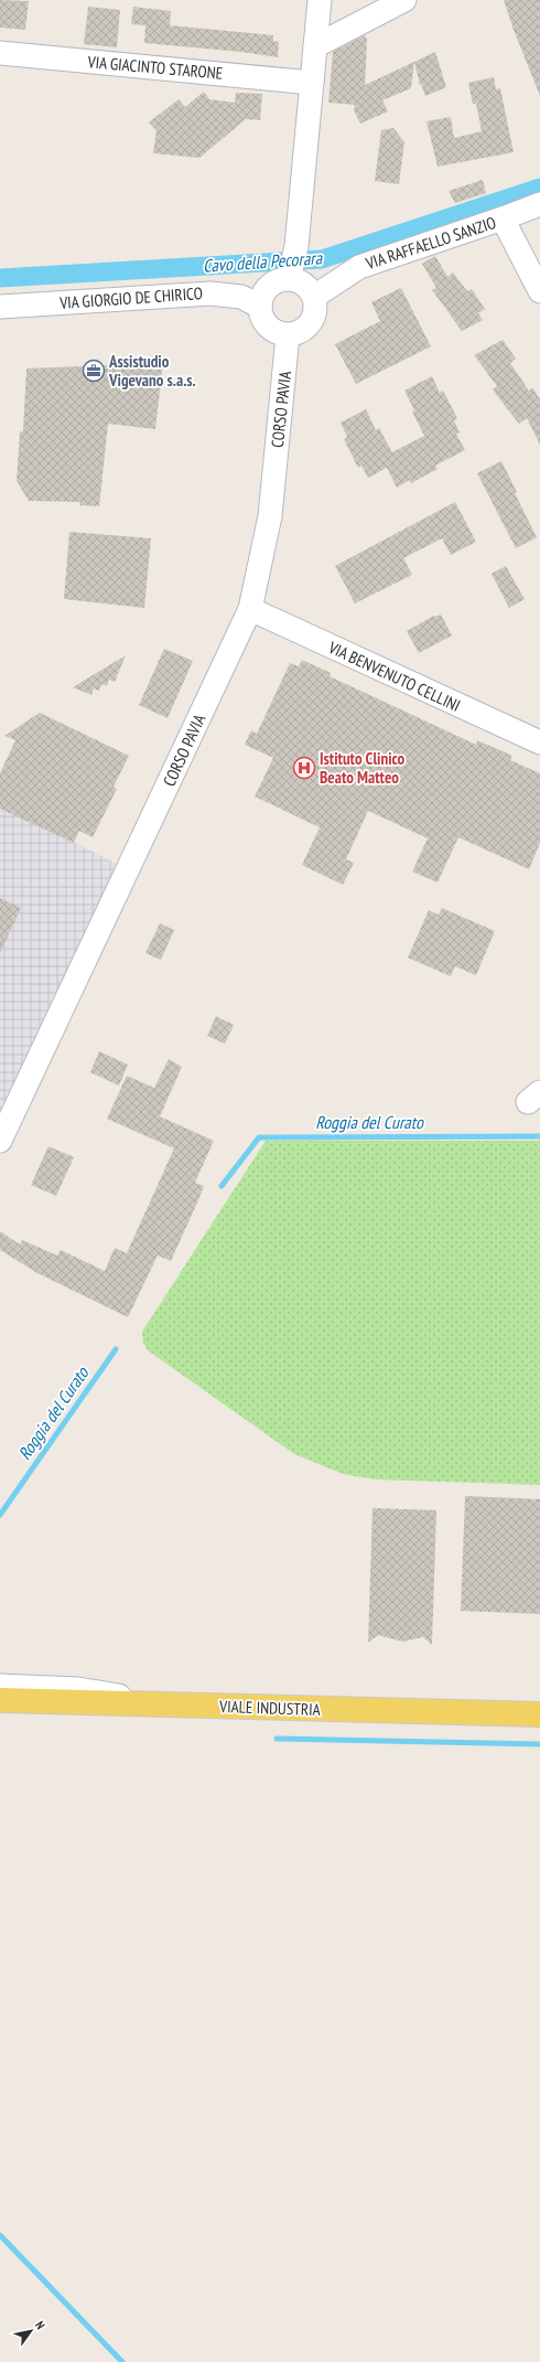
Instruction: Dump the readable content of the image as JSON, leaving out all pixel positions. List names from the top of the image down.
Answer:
{
  "streets": {
    "main road": ["VIALE INDUSTRIA"],
    "street": [
      "VIA GIACINTO STARONE",
      "VIA RAFFAELLO SANZIO",
      "VIA GIORGIO DE CHIRICO",
      "CORSO PAVIA",
      "VIA BENVENUTO CELLINI"
    ]
  },
  "crossings": [
    ["VIA RAFFAELLO SANZIO", "VIA GIORGIO DE CHIRICO"],
    ["VIA RAFFAELLO SANZIO", "CORSO PAVIA"],
    ["VIA GIORGIO DE CHIRICO", "CORSO PAVIA"],
    ["CORSO PAVIA", "VIA BENVENUTO CELLINI"]
  ],
  "water": ["Cavo della Pecorara", "Roggia del Curato"],
  "places": {
    "office": ["Assistudio Vigevano s.a.s."],
    "hospital": ["Istituto Clinico Beato Matteo"]
  },
  "north": "top right"
}
